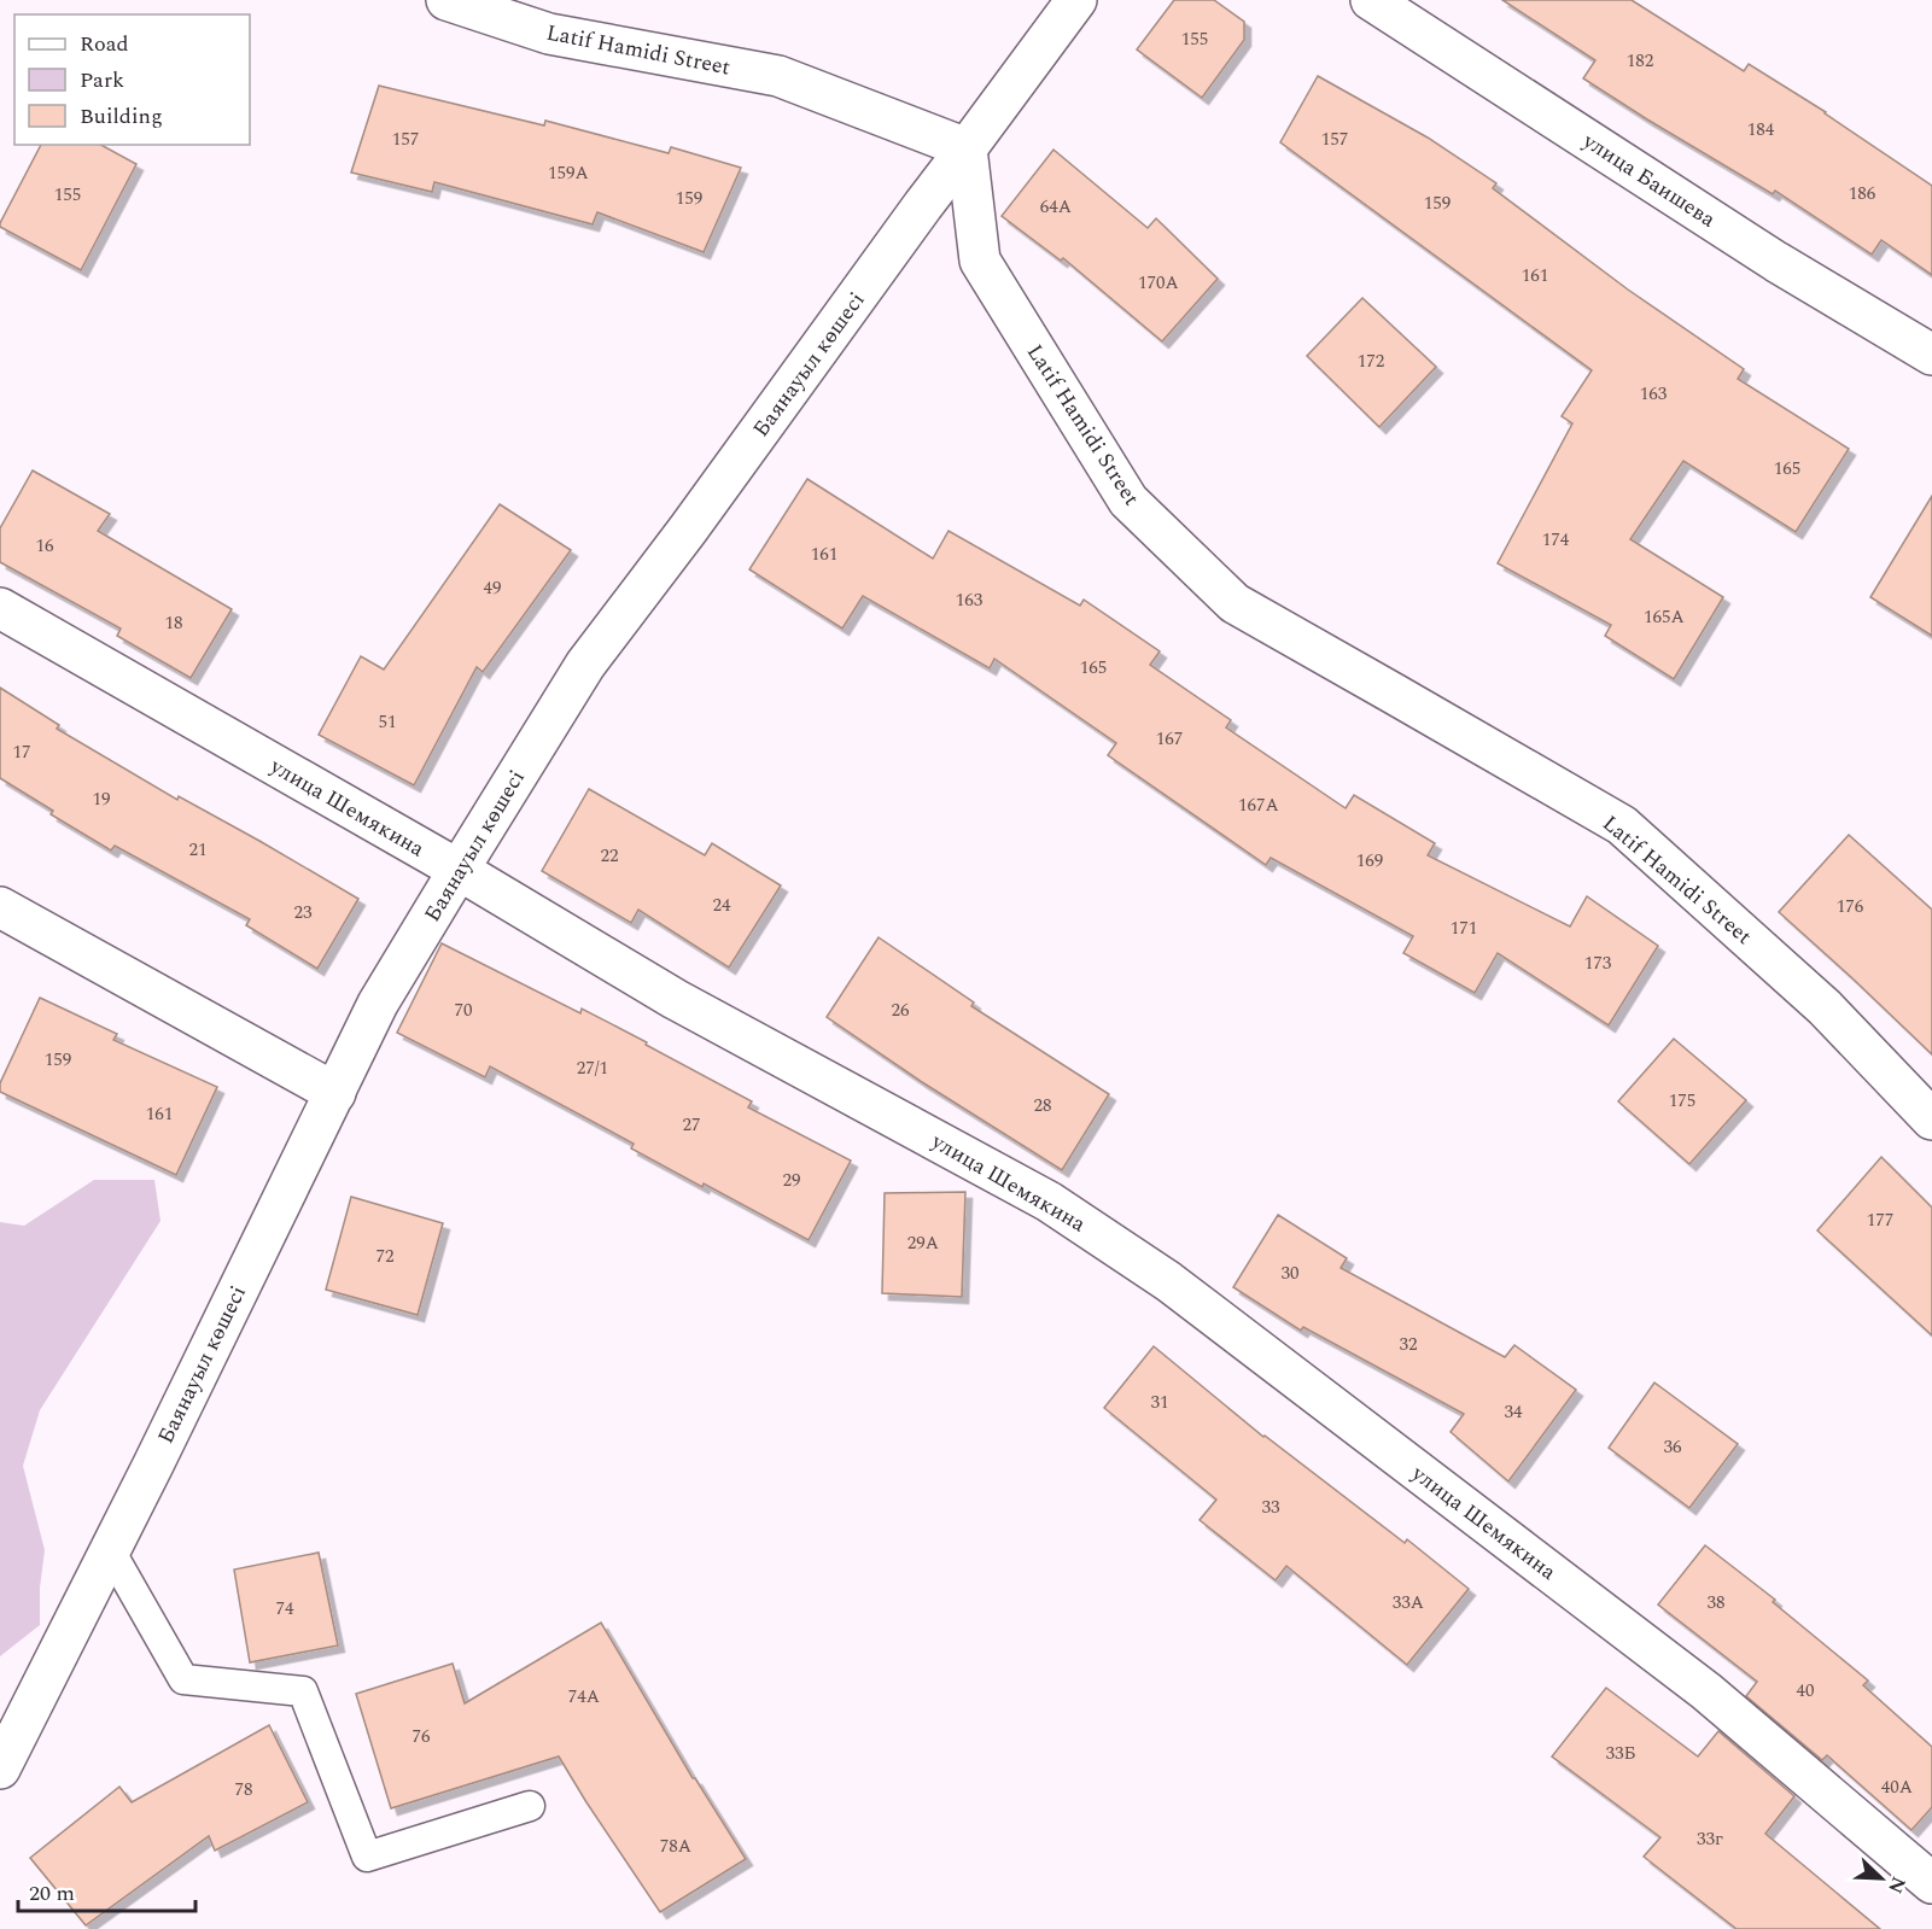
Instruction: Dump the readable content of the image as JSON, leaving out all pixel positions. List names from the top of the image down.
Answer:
{
  "streets": {
    "street": [
      "Latif Hamidi Street",
      "улица Баишева",
      "Баянауыл көшесі",
      "улица Шемякина"
    ]
  },
  "crossings": [
    ["Latif Hamidi Street", "Баянауыл көшесі"],
    ["Баянауыл көшесі", "улица Шемякина"]
  ],
  "house_numbers": [
    "155",
    "182",
    "184",
    "157",
    "157",
    "159А",
    "186",
    "155",
    "159",
    "159",
    "64А",
    "161",
    "170А",
    "172",
    "163",
    "165",
    "174",
    "16",
    "161",
    "49",
    "163",
    "165А",
    "18",
    "165",
    "51",
    "167",
    "17",
    "19",
    "167А",
    "21",
    "22",
    "169",
    "24",
    "176",
    "23",
    "171",
    "173",
    "70",
    "26",
    "159",
    "27/1",
    "175",
    "28",
    "161",
    "27",
    "29",
    "177",
    "29А",
    "72",
    "30",
    "32",
    "31",
    "34",
    "36",
    "33",
    "33А",
    "38",
    "74",
    "40",
    "74А",
    "76",
    "33Б",
    "40А",
    "78",
    "33г",
    "78А"
  ],
  "legend": ["Road", "Park", "Building"],
  "scale_bar": "20 m",
  "north": "bottom right"
}
